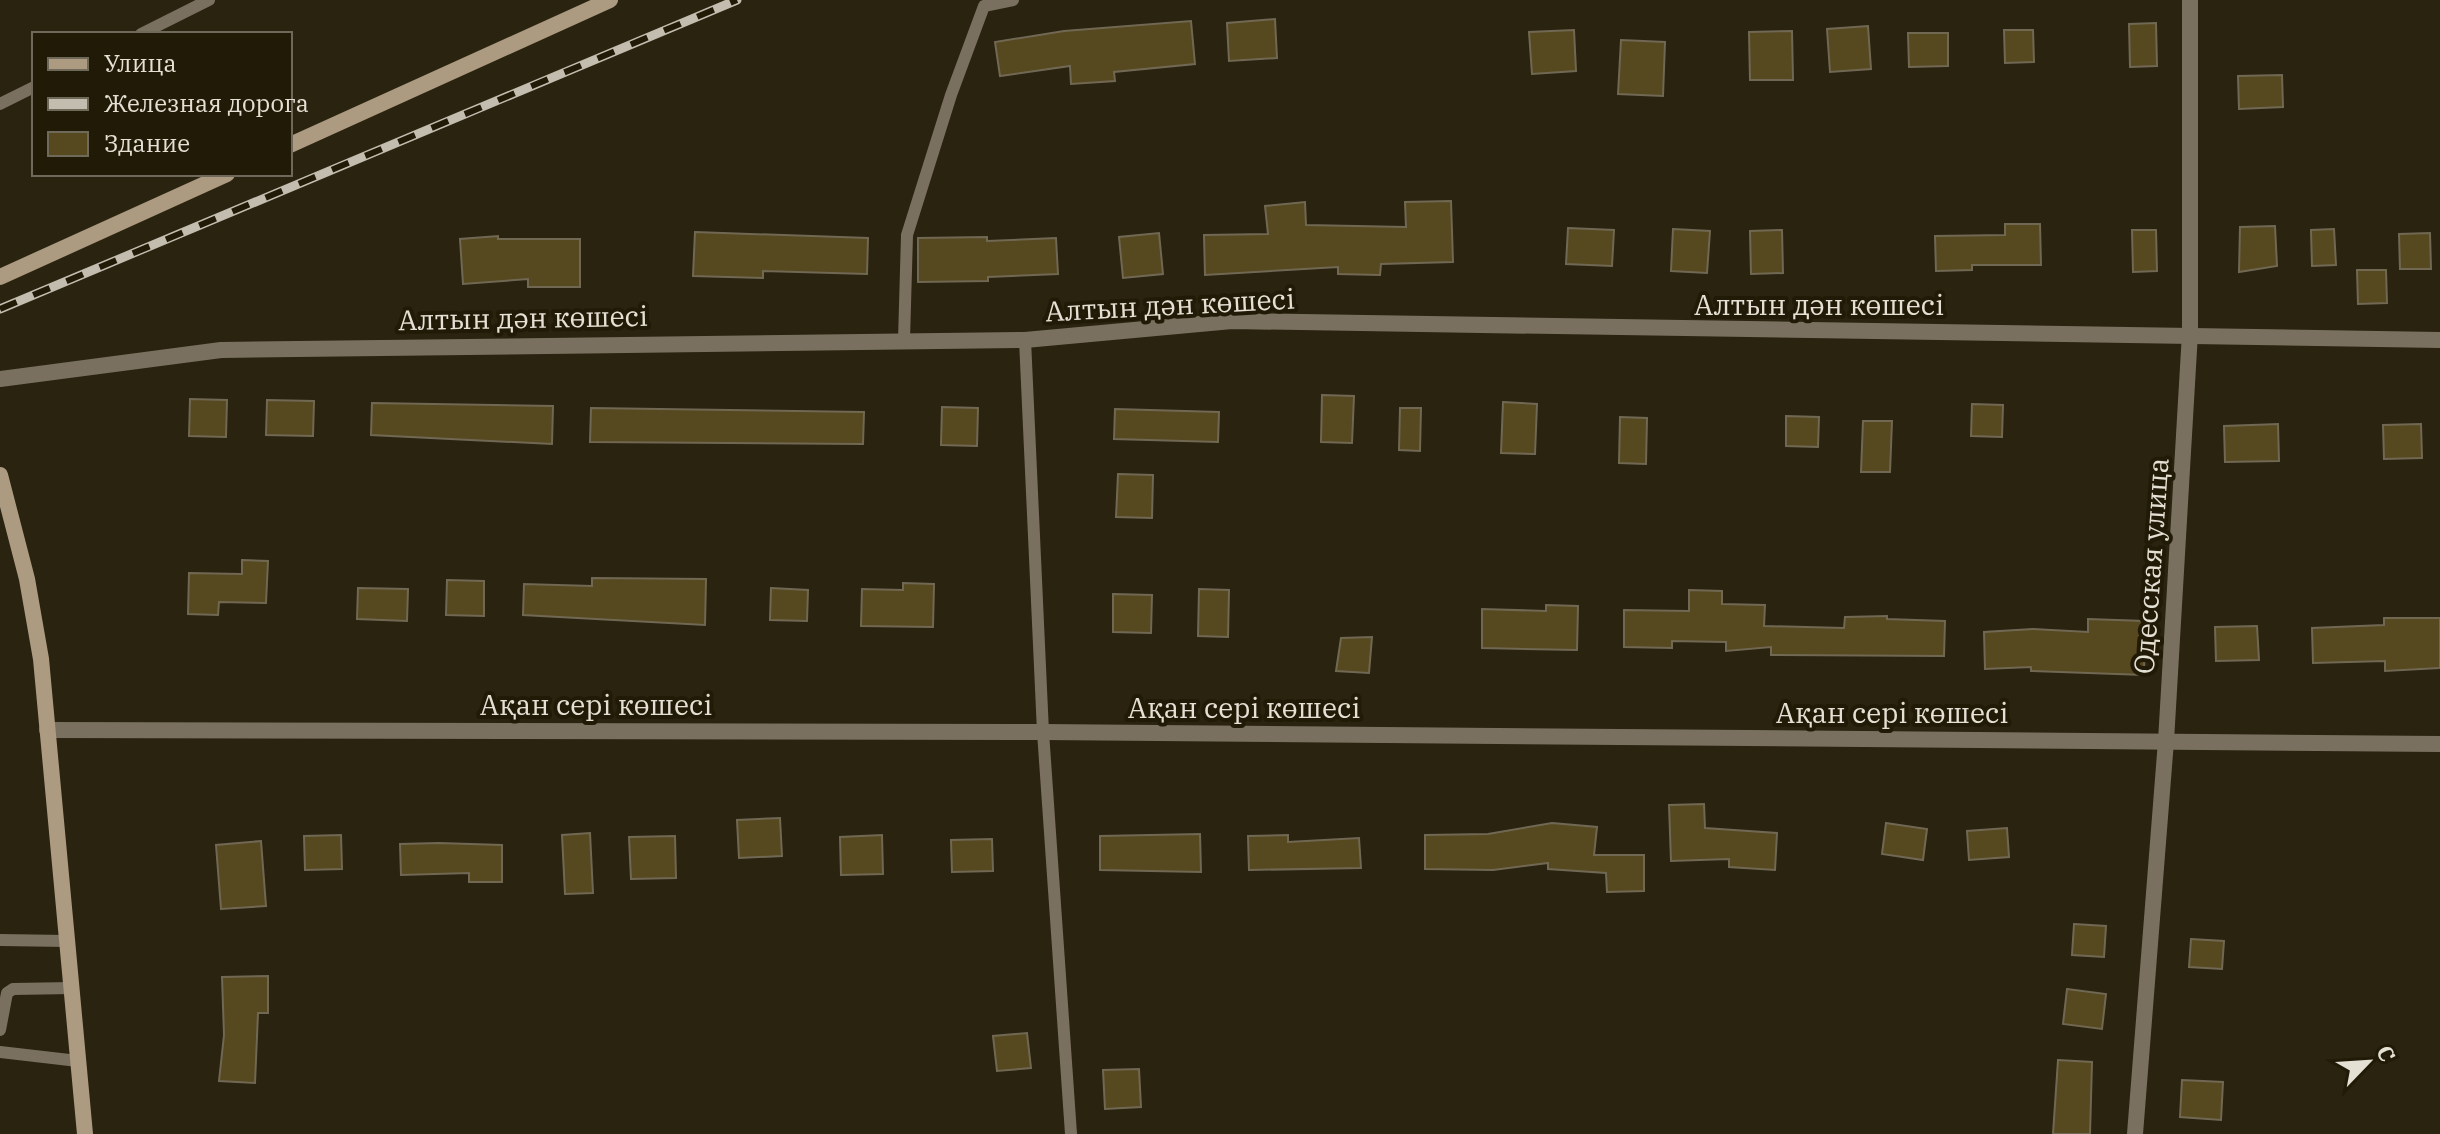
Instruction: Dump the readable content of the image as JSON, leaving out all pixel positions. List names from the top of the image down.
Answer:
{
  "streets": {
    "street": ["Алтын дән көшесі", "Одесская улица", "Ақан сері көшесі"]
  },
  "crossings": [
    ["Алтын дән көшесі", "Одесская улица"],
    ["Одесская улица", "Ақан сері көшесі"]
  ],
  "legend": ["Улица", "Железная дорога", "Здание"],
  "north": "top right"
}
